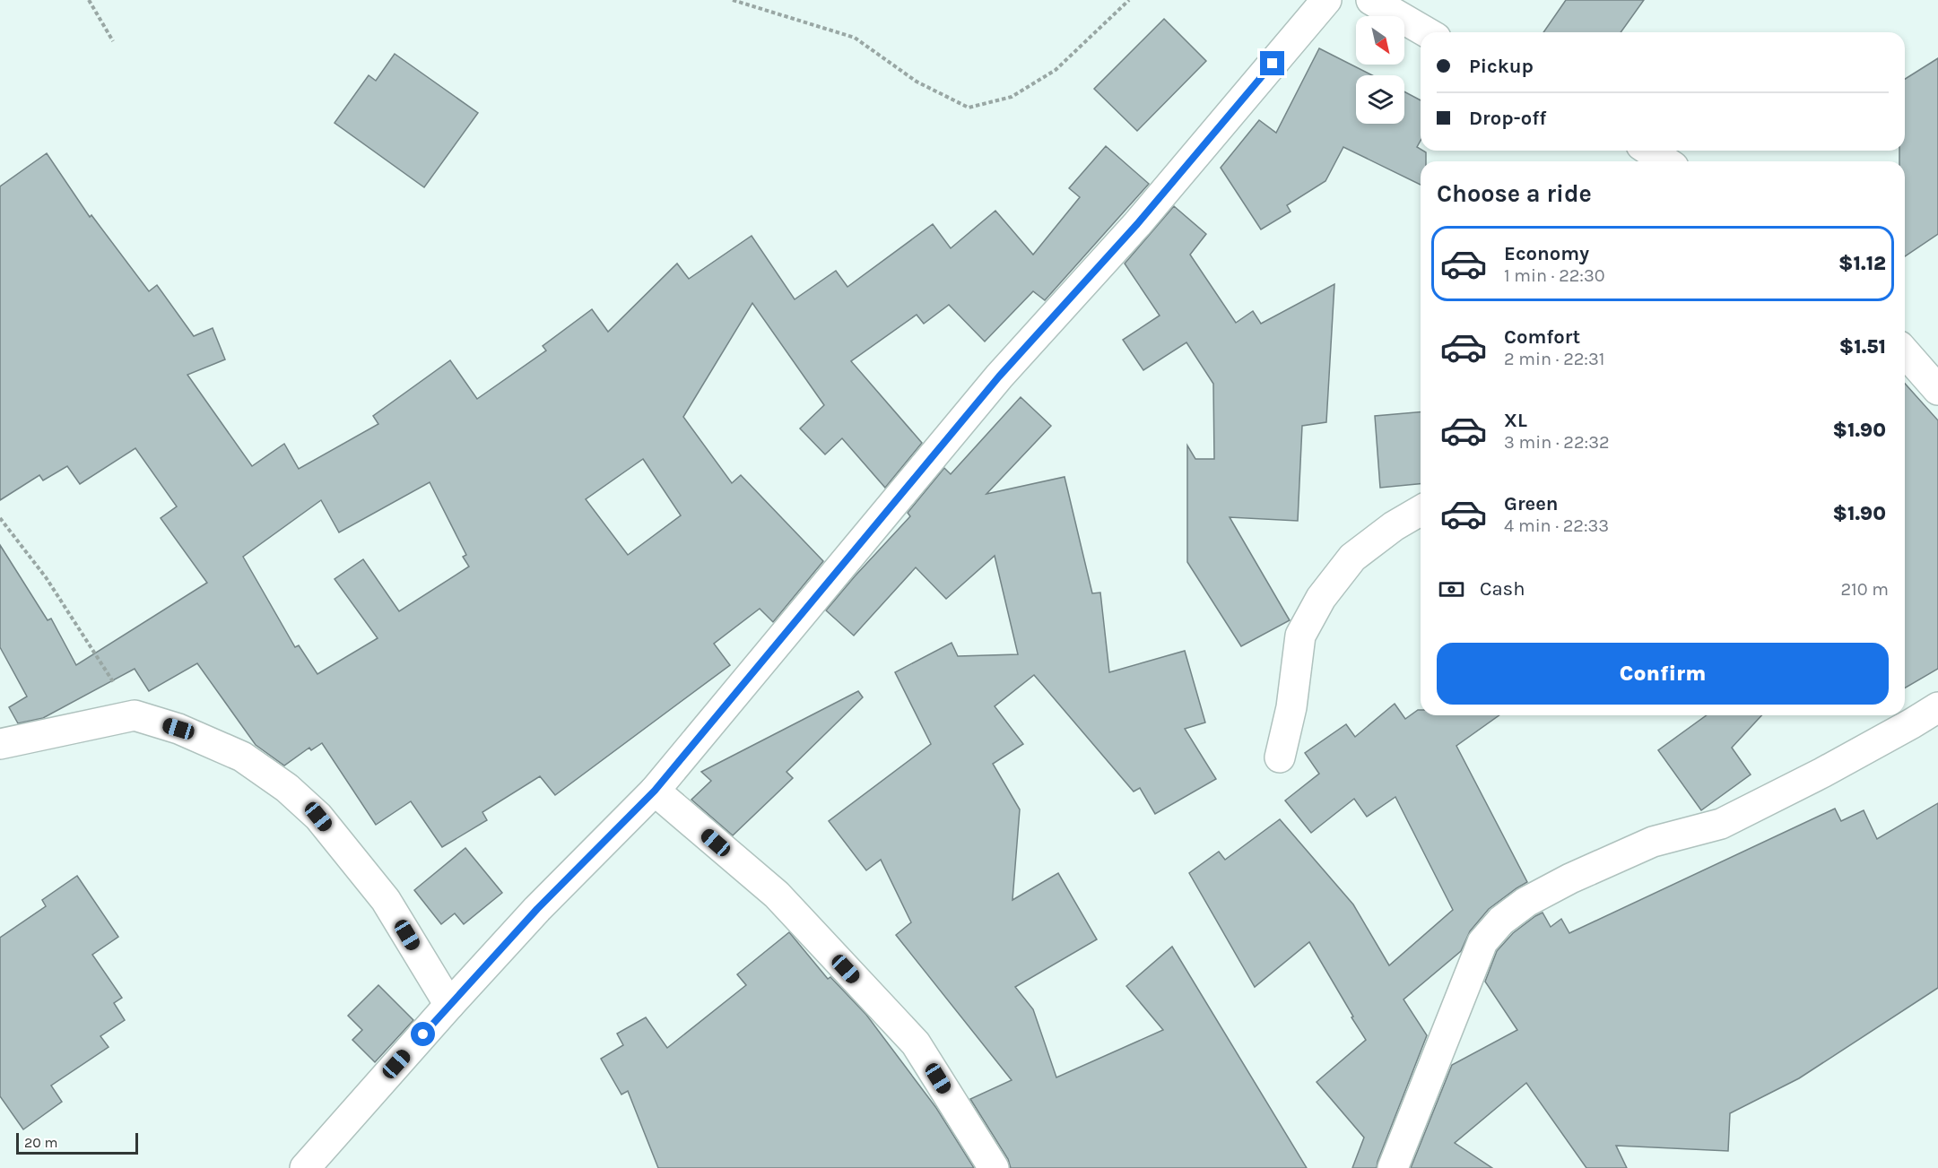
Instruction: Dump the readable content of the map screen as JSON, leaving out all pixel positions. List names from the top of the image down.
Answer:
{
  "scale_bar": "20 m",
  "north": "bottom right",
  "page": {
    "banner": ["Pickup", "Drop-off"],
    "heading": "Choose a ride",
    "list": [
      {
        "name": "Economy",
        "note": "1 min · 22:30",
        "value": "$1.12"
      },
      {
        "name": "Comfort",
        "note": "2 min · 22:31",
        "value": "$1.51"
      },
      {
        "name": "XL",
        "note": "3 min · 22:32",
        "value": "$1.90"
      },
      {
        "name": "Green",
        "note": "4 min · 22:33",
        "value": "$1.90"
      }
    ],
    "pay": ["Cash", "210 m"],
    "buttons": "Confirm",
    "scale": "20 m"
  }
}
